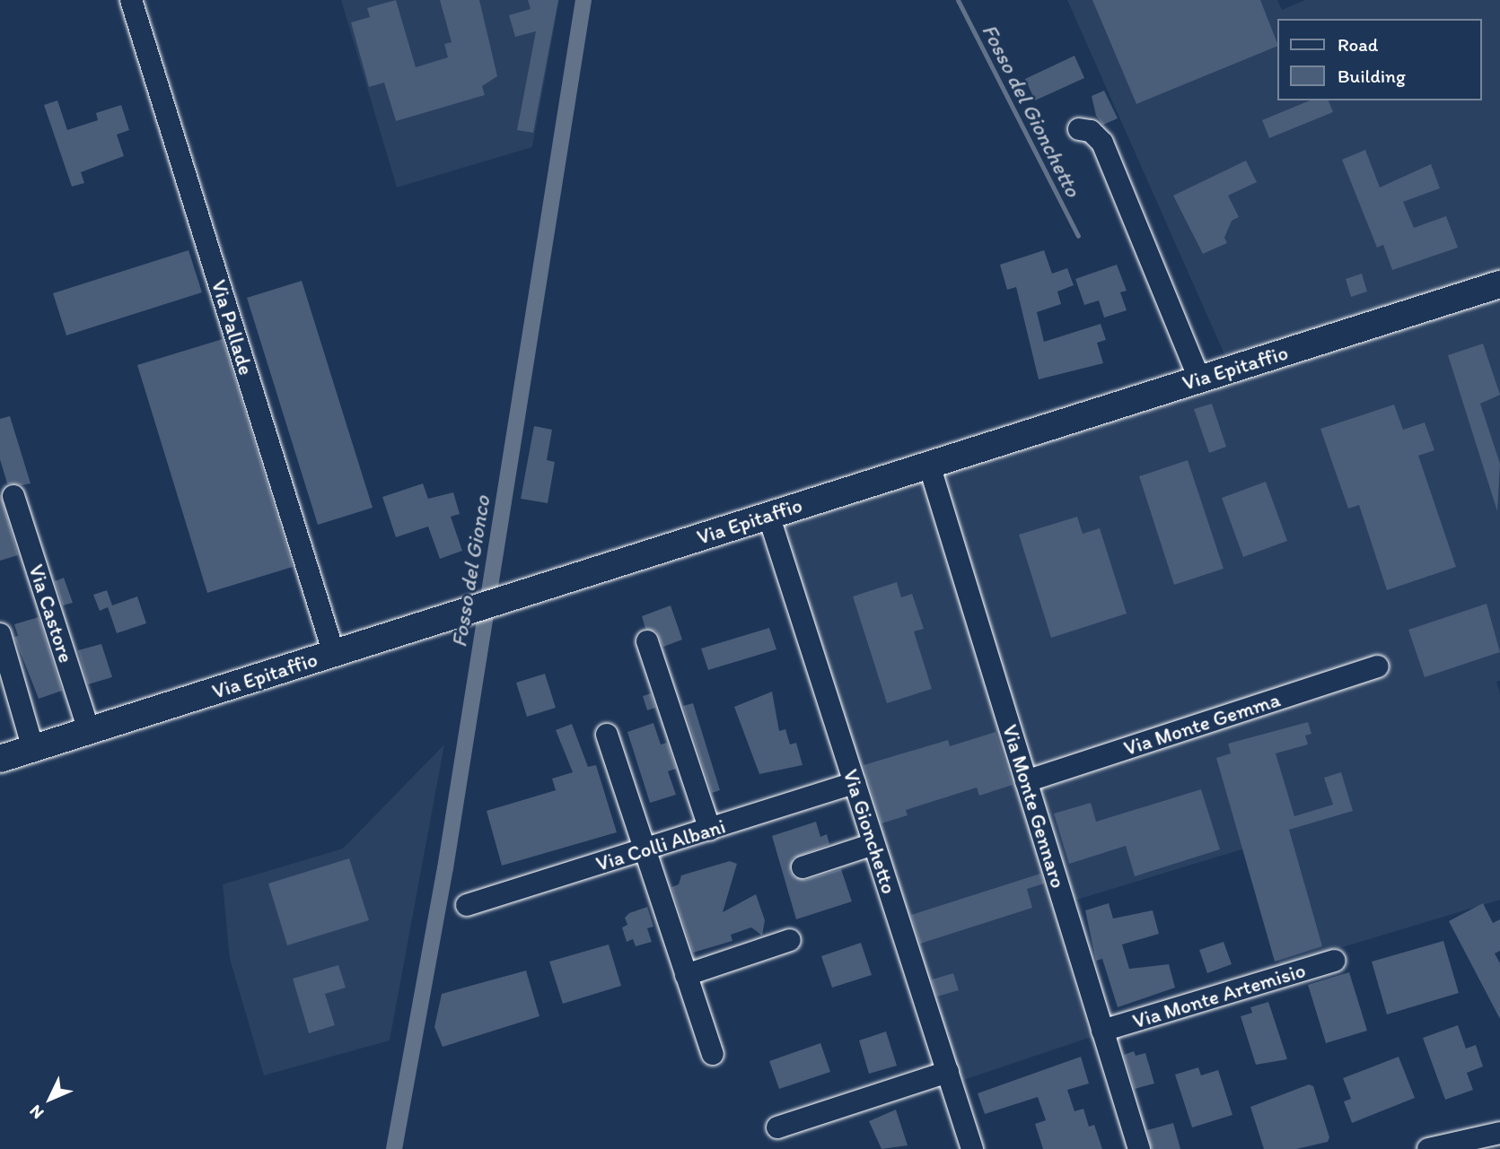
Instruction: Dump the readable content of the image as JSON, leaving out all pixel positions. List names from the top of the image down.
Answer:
{
  "streets": {
    "main road": ["Via Epitaffio"],
    "street": [
      "Via Pallade",
      "Via Castore",
      "Via Monte Gemma",
      "Via Monte Gennaro",
      "Via Gionchetto",
      "Via Colli Albani",
      "Via Monte Artemisio"
    ]
  },
  "crossings": [
    ["Via Pallade", "Via Epitaffio"],
    ["Via Epitaffio", "Via Castore"],
    ["Via Epitaffio", "Via Monte Gennaro"],
    ["Via Epitaffio", "Via Gionchetto"],
    ["Via Monte Gemma", "Via Monte Gennaro"],
    ["Via Monte Gennaro", "Via Monte Artemisio"],
    ["Via Gionchetto", "Via Colli Albani"]
  ],
  "water": ["Fosso del Gionchetto", "Fosso del Gionco"],
  "legend": ["Road", "Building"],
  "north": "bottom left"
}
